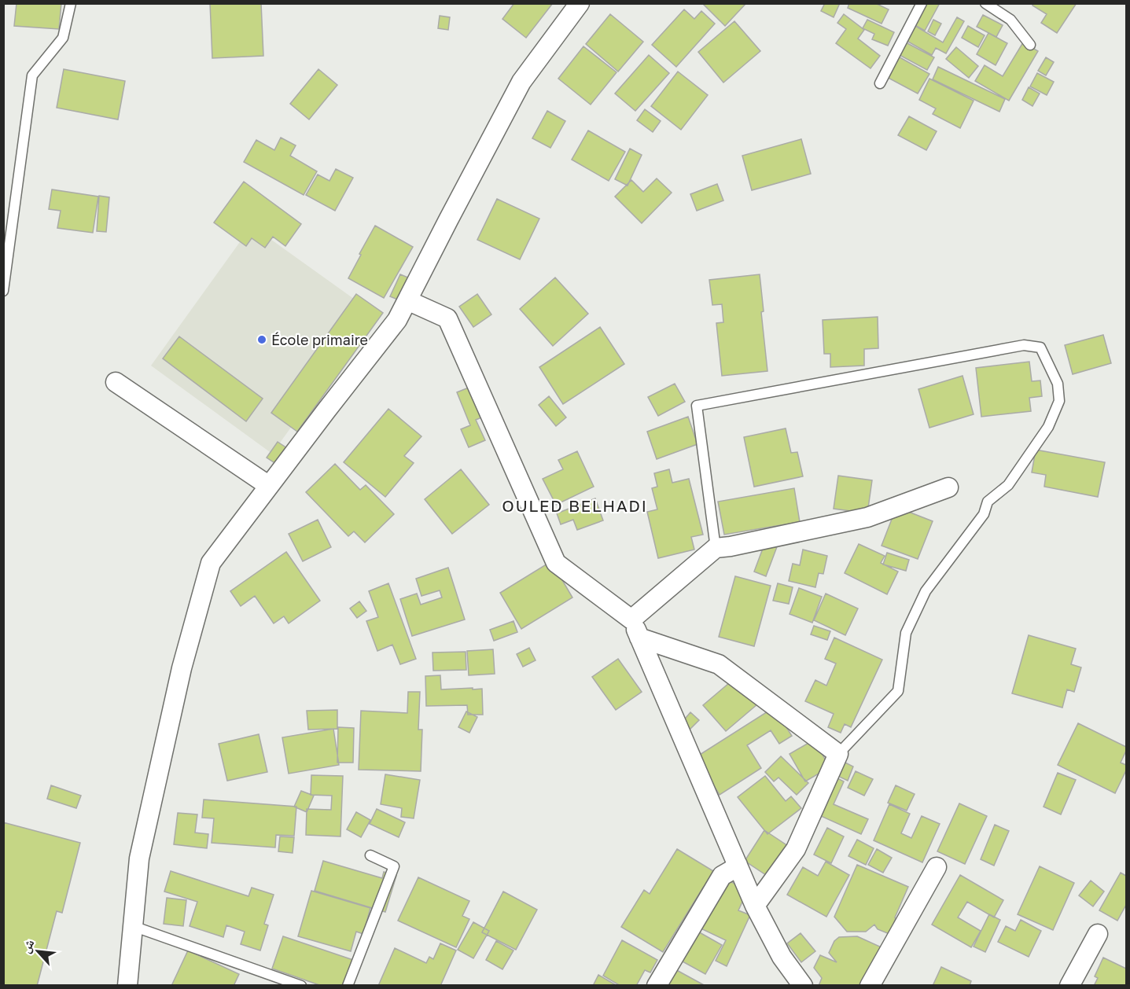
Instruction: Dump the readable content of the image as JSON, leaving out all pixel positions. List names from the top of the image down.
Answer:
{
  "districts": ["OULED BELHADI"],
  "places": ["École primaire"],
  "north": "top left"
}
